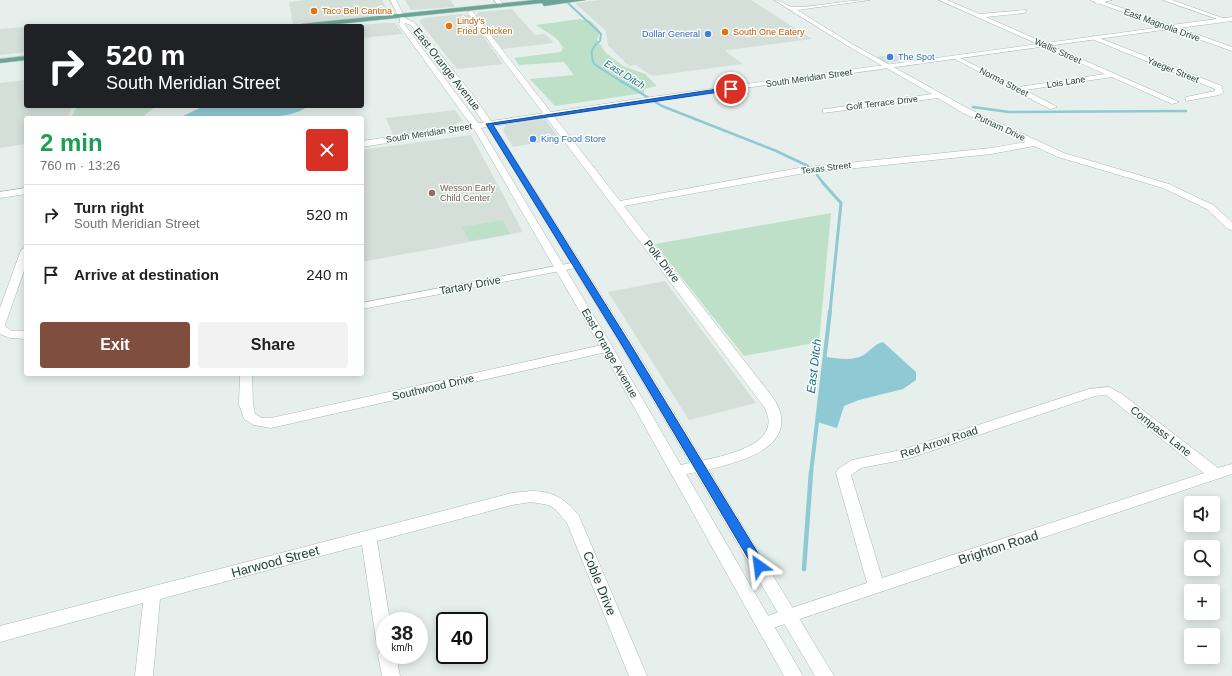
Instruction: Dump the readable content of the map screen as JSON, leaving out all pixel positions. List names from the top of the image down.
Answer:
{
  "streets": {
    "street": [
      "East Magnolia Drive",
      "Wallis Street",
      "East Orange Avenue",
      "Yaeger Street",
      "South Meridian Street",
      "Norma Street",
      "Lois Lane",
      "Golf Terrace Drive",
      "Putnam Drive",
      "Texas Street",
      "Polk Drive",
      "Tartary Drive",
      "Southwood Drive",
      "Compass Lane",
      "Red Arrow Road",
      "Brighton Road",
      "Harwood Street",
      "Coble Drive"
    ]
  },
  "crossings": [
    ["East Magnolia Drive", "South Meridian Street"],
    ["Wallis Street", "South Meridian Street"],
    ["Wallis Street", "Lois Lane"],
    ["East Orange Avenue", "South Meridian Street"],
    ["East Orange Avenue", "Polk Drive"],
    ["East Orange Avenue", "Tartary Drive"],
    ["East Orange Avenue", "Southwood Drive"],
    ["East Orange Avenue", "Brighton Road"],
    ["Yaeger Street", "South Meridian Street"],
    ["South Meridian Street", "Norma Street"],
    ["South Meridian Street", "Putnam Drive"],
    ["South Meridian Street", "Polk Drive"],
    ["Norma Street", "Lois Lane"],
    ["Golf Terrace Drive", "Putnam Drive"],
    ["Putnam Drive", "Texas Street"],
    ["Texas Street", "Polk Drive"],
    ["Compass Lane", "Red Arrow Road"],
    ["Compass Lane", "Brighton Road"],
    ["Red Arrow Road", "Brighton Road"],
    ["Harwood Street", "Coble Drive"]
  ],
  "water": ["East Ditch"],
  "places": [
    "Taco Bell Cantina",
    "Lindy's Fried Chicken",
    "South One Eatery",
    "Dollar General",
    "The Spot",
    "King Food Store",
    "Wesson Early Child Center"
  ],
  "page": {
    "turn": ["520 m", "South Meridian Street"],
    "heading": ["2 min", "760 m · 13:26"],
    "list": [
      {
        "name": "Turn right",
        "note": "South Meridian Street",
        "value": "520 m"
      },
      {
        "name": "Arrive at destination",
        "value": "240 m"
      }
    ],
    "buttons": ["Exit", "Share"],
    "map_buttons": ["+", "−"],
    "speed": "38 km/h",
    "limit": "40"
  }
}
